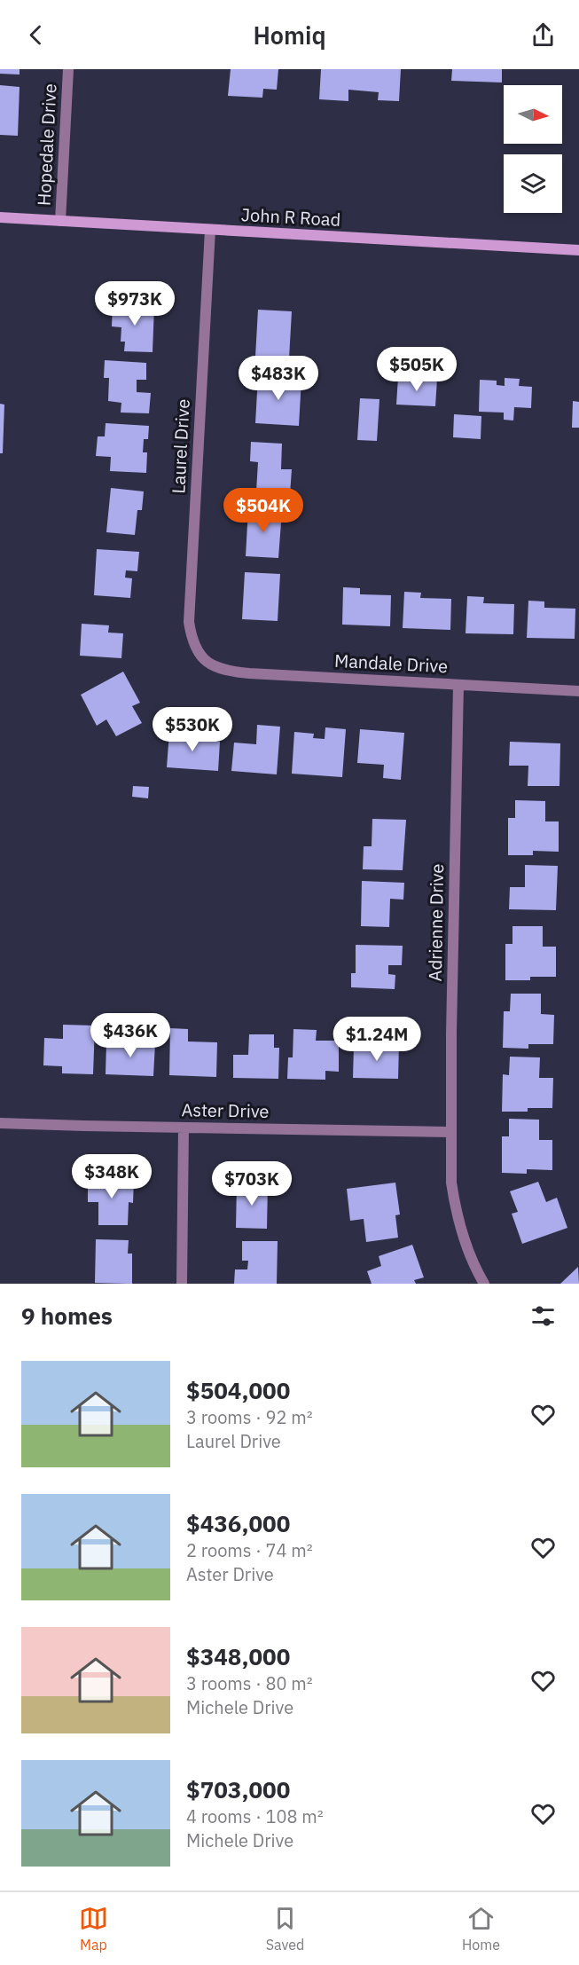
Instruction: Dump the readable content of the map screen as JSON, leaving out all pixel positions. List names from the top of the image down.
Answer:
{
  "streets": {
    "main road": ["John R Road"],
    "street": [
      "Hopedale Drive",
      "Laurel Drive",
      "Mandale Drive",
      "Adrienne Drive",
      "Aster Drive"
    ]
  },
  "crossings": [
    ["Hopedale Drive", "John R Road"],
    ["John R Road", "Laurel Drive"],
    ["Laurel Drive", "Mandale Drive"],
    ["Mandale Drive", "Adrienne Drive"],
    ["Adrienne Drive", "Aster Drive"]
  ],
  "north": "right",
  "page": {
    "header": "Homiq",
    "price": [
      "$973K",
      "$505K",
      "$483K",
      "$504K",
      "$530K",
      "$436K",
      "$1.24M",
      "$348K",
      "$703K"
    ],
    "heading": "9 homes",
    "list": [
      {
        "name": "$504,000",
        "note": "3 rooms · 92 m² · Laurel Drive"
      },
      {
        "name": "$436,000",
        "note": "2 rooms · 74 m² · Aster Drive"
      },
      {
        "name": "$348,000",
        "note": "3 rooms · 80 m² · Michele Drive"
      },
      {
        "name": "$703,000",
        "note": "4 rooms · 108 m² · Michele Drive"
      }
    ],
    "tabs": ["Map", "Saved", "Home"]
  }
}
